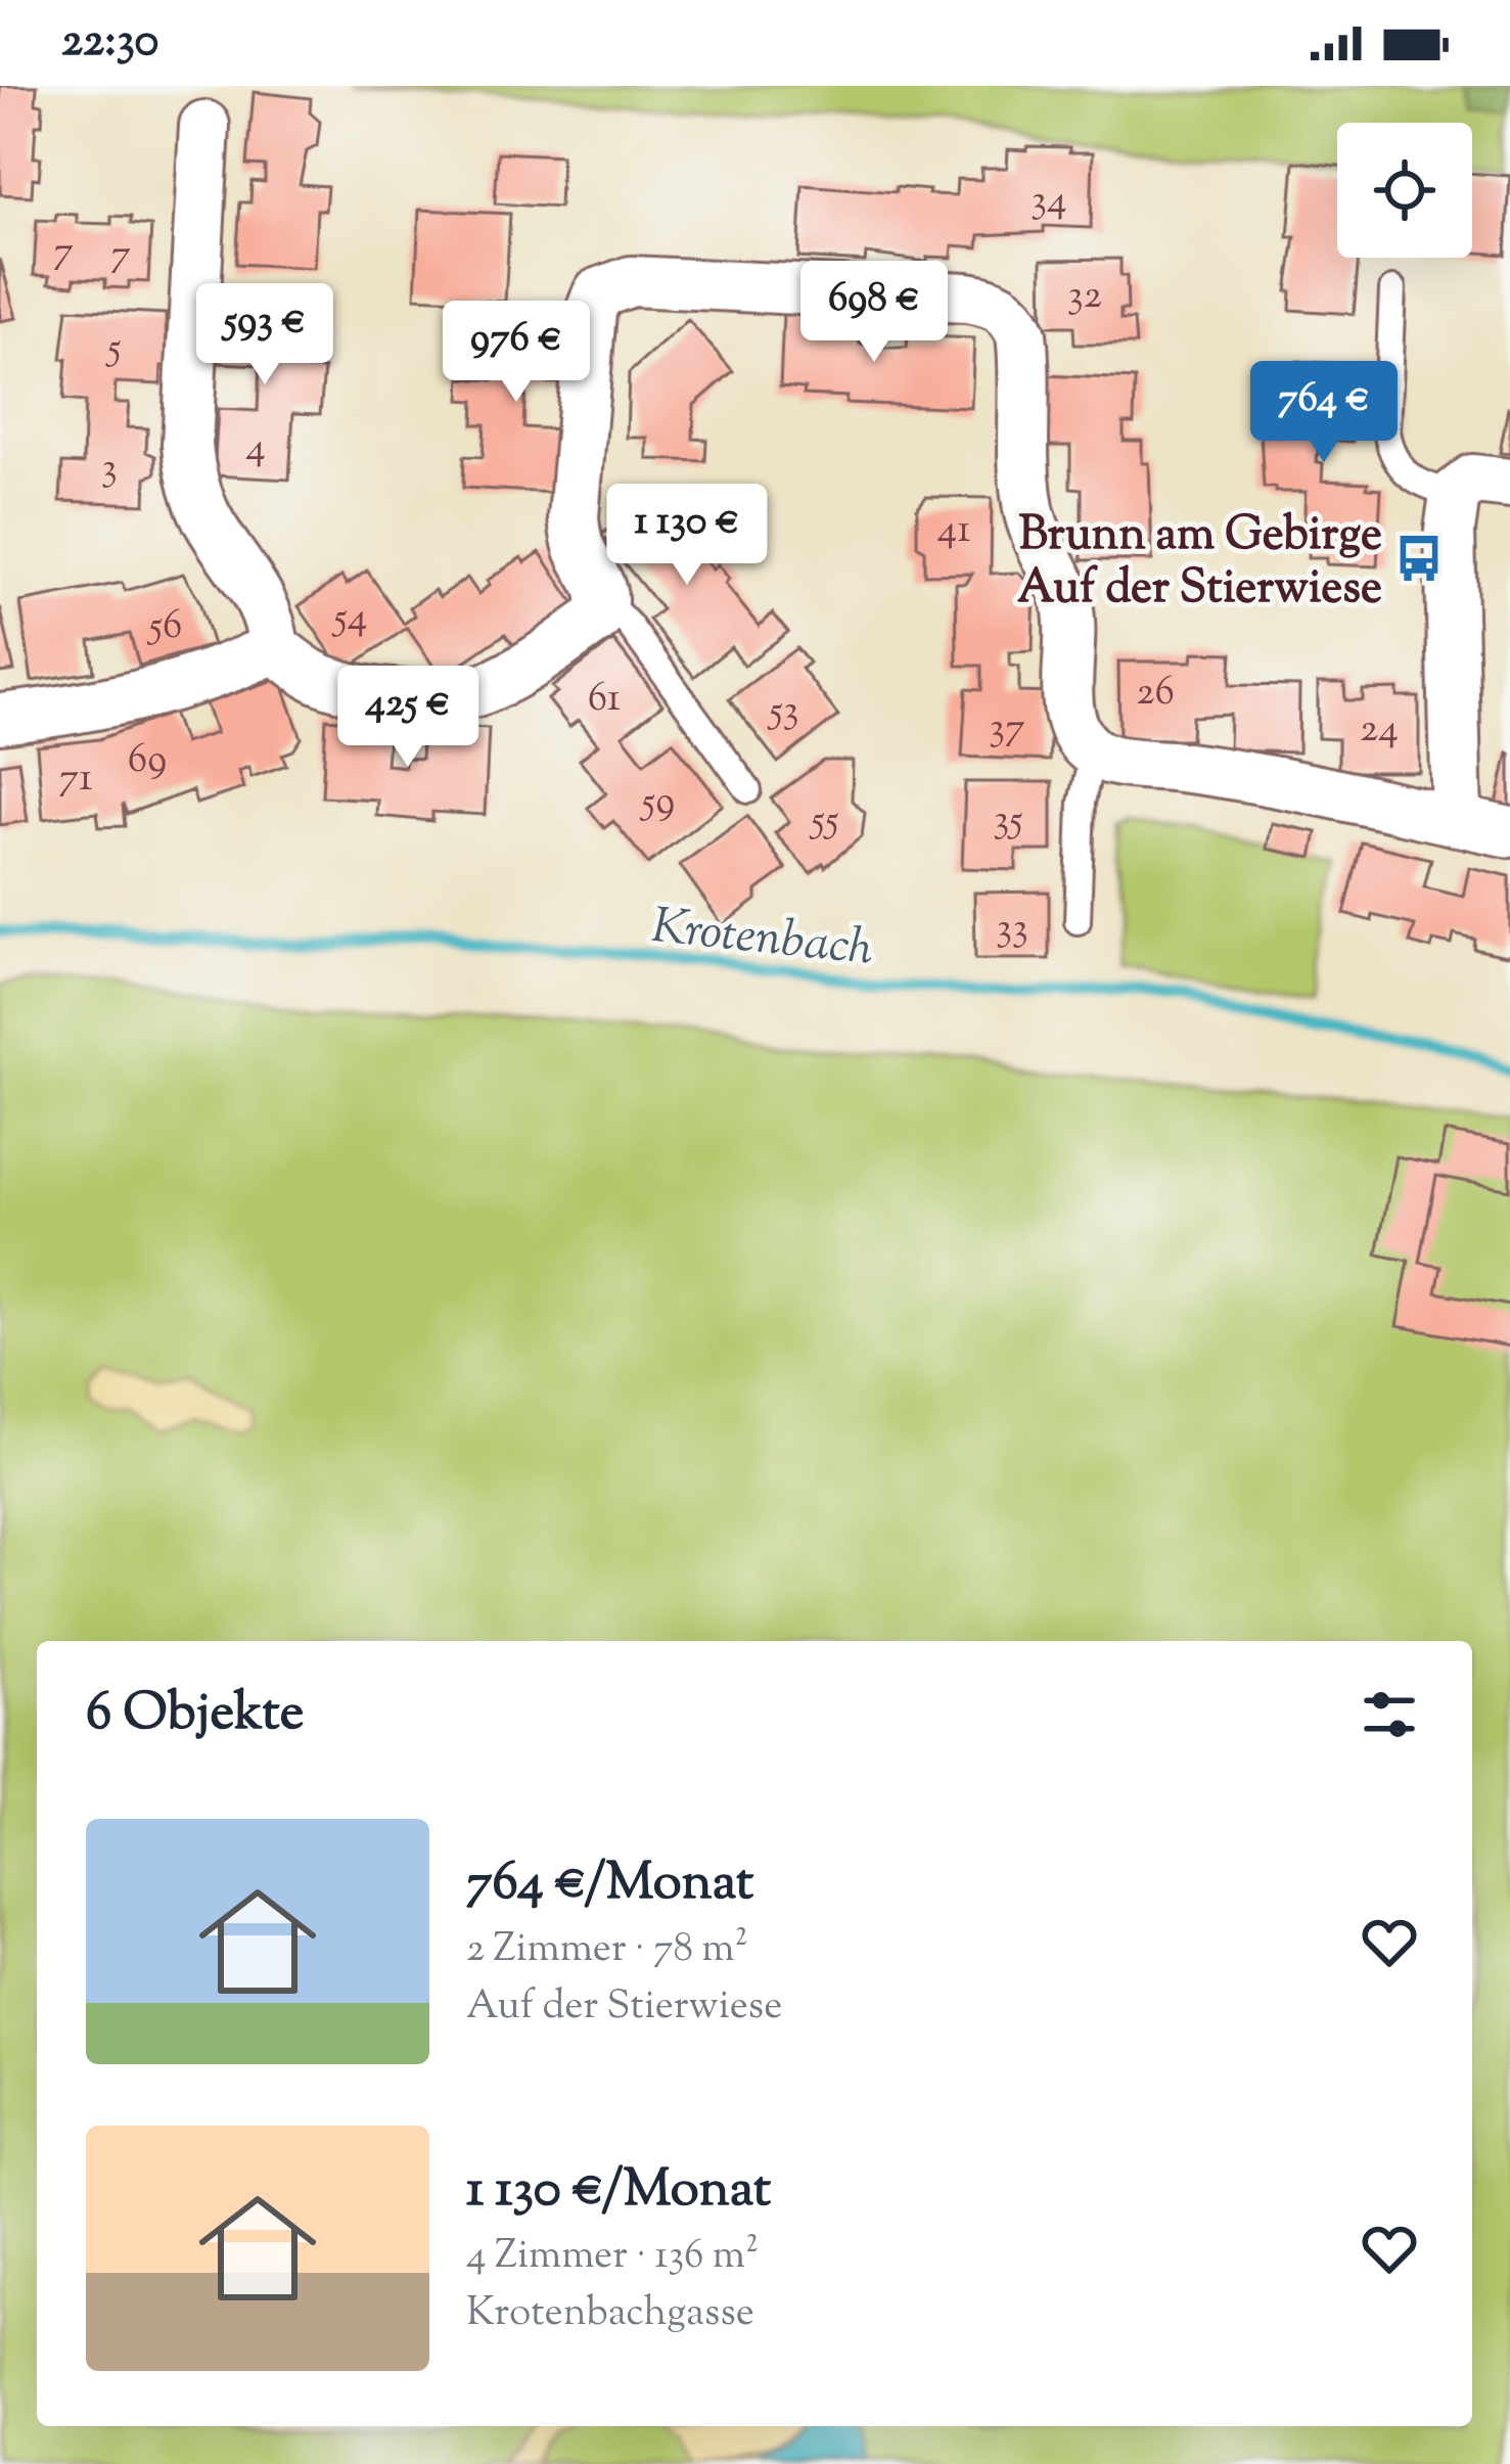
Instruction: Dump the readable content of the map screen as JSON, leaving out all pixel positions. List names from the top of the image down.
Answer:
{
  "water": ["Krotenbach"],
  "places": {
    "bus stop": ["Brunn am Gebirge Auf der Stierwiese"]
  },
  "house_numbers": [
    "34",
    "7",
    "7",
    "32",
    "5",
    "4",
    "3",
    "41",
    "54",
    "56",
    "26",
    "61",
    "53",
    "37",
    "24",
    "69",
    "71",
    "59",
    "55",
    "35",
    "33"
  ],
  "page": {
    "status": "22:30",
    "price": [
      "698 €",
      "593 €",
      "976 €",
      "764 €",
      "1 130 €",
      "425 €"
    ],
    "heading": "6 Objekte",
    "list": [
      {
        "name": "764 €/Monat",
        "note": "2 Zimmer · 78 m² · Auf der Stierwiese"
      },
      {
        "name": "1 130 €/Monat",
        "note": "4 Zimmer · 136 m² · Krotenbachgasse"
      }
    ]
  }
}
